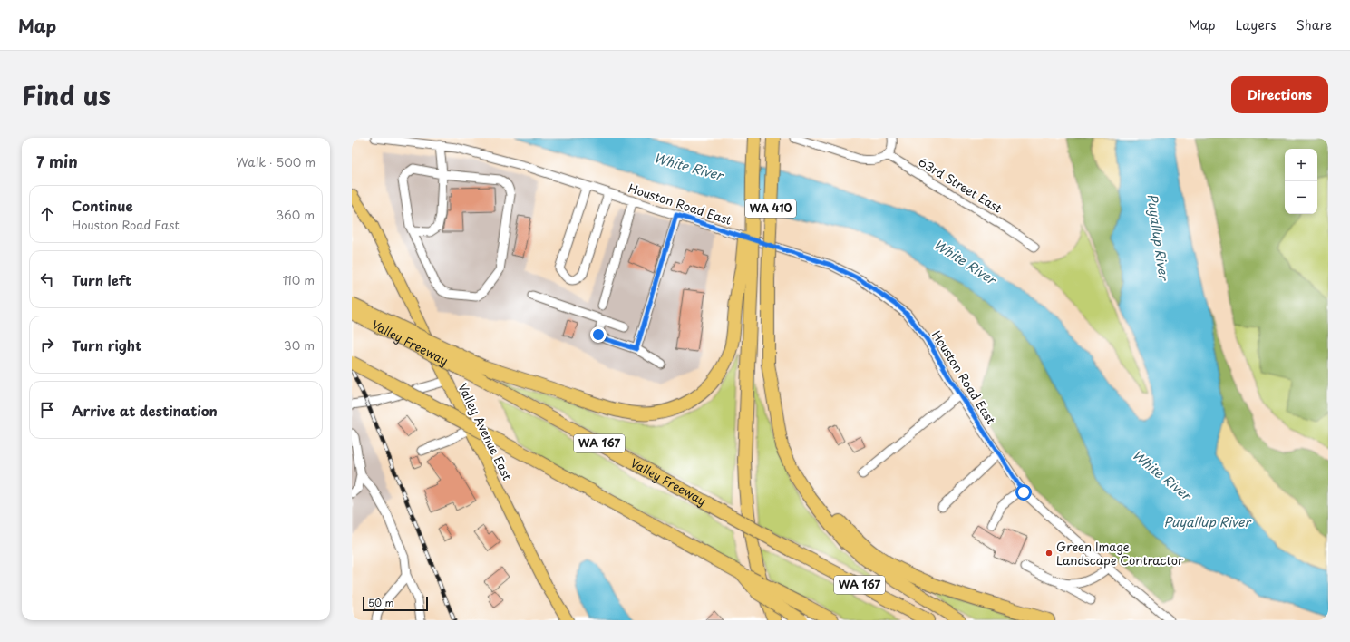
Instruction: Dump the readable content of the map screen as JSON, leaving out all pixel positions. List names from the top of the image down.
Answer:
{
  "streets": {
    "highway": ["WA 410", "Valley Freeway", "WA 167"],
    "main road": ["Valley Avenue East"],
    "street": ["63rd Street East", "Houston Road East"]
  },
  "water": ["White River", "Puyallup River"],
  "places": ["Green Image Landscape Contractor"],
  "scale_bar": "50 m",
  "page": {
    "header": "Map",
    "nav": ["Map", "Layers", "Share"],
    "title": "Find us",
    "buttons": "Directions",
    "heading": ["7 min", "Walk · 500 m"],
    "map_buttons": ["+", "−"],
    "list": [
      ["Continue", "Houston Road East", "360 m"],
      ["Turn left", "110 m"],
      ["Turn right", "30 m"],
      "Arrive at destination"
    ],
    "scale": "50 m"
  }
}
